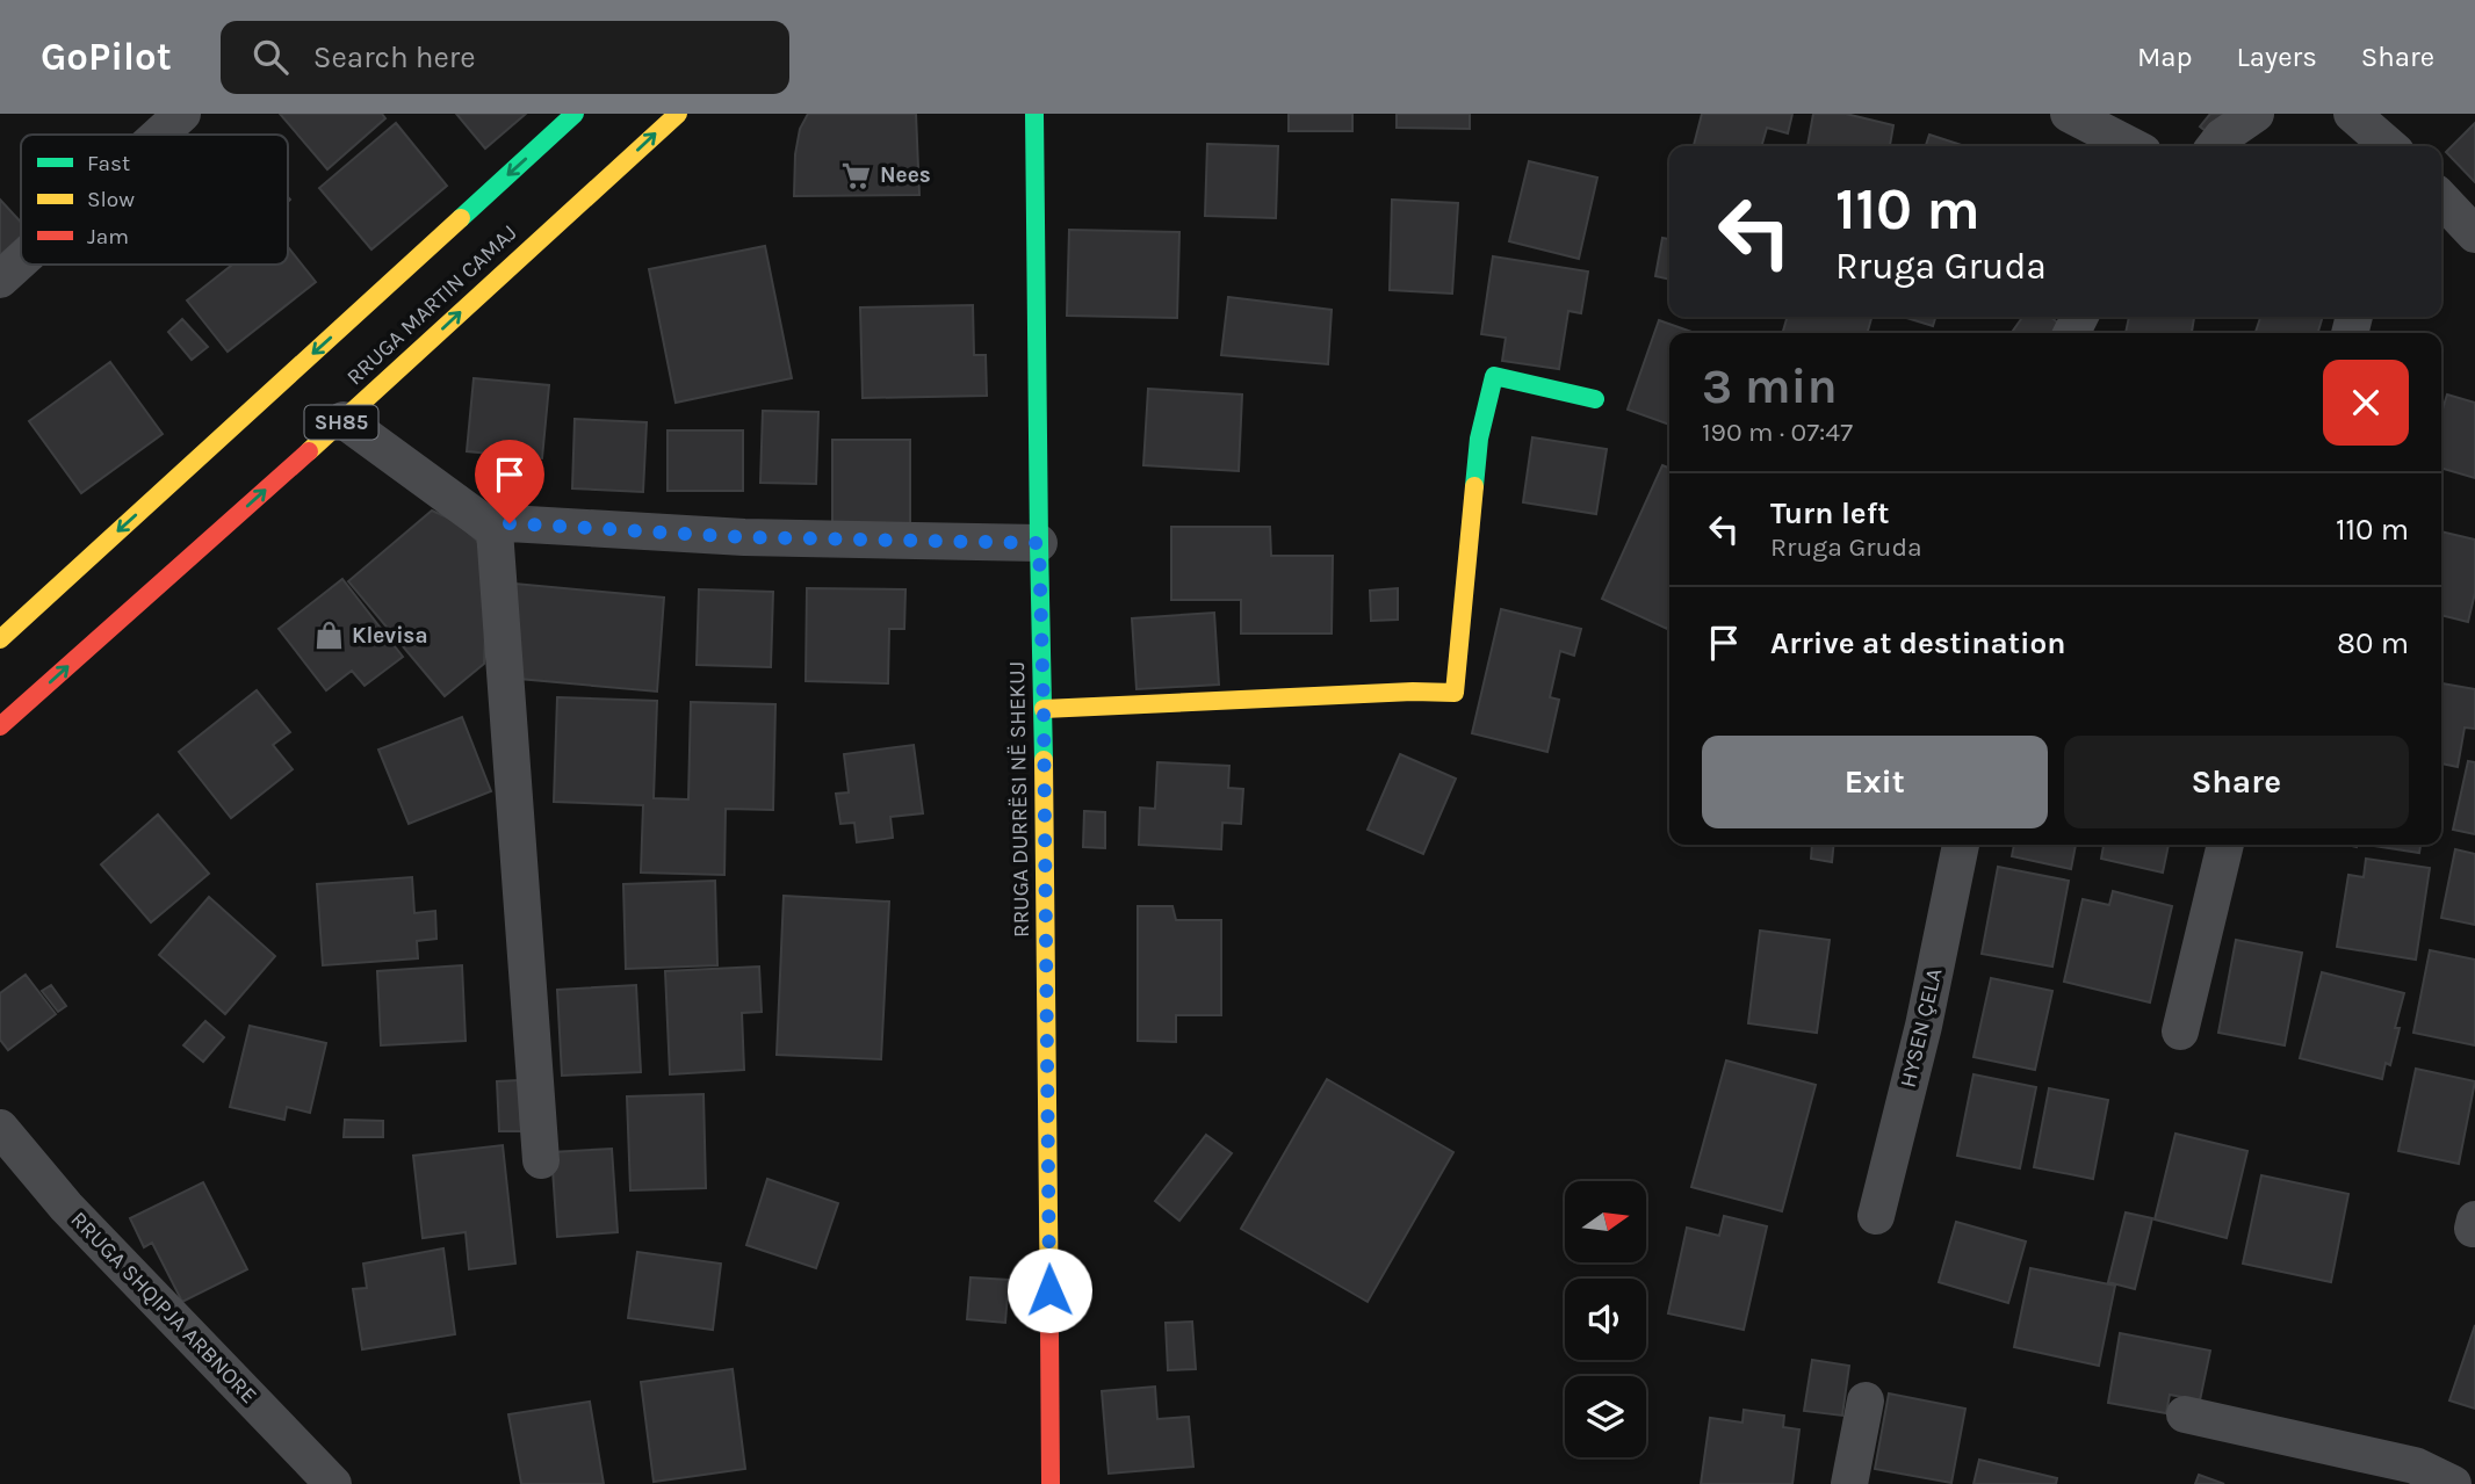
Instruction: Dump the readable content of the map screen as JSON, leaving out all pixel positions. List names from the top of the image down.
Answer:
{
  "streets": {
    "main road": ["RRUGA MARTIN CAMAJ", "SH85", "RRUGA DURRËSI NË SHEKUJ"],
    "street": ["HYSEN ÇELA", "RRUGA SHQIPJA ARBNORE"]
  },
  "places": {
    "supermarket": ["Nees"],
    "shop": ["Klevisa"]
  },
  "legend": ["Fast", "Slow", "Jam"],
  "north": "right",
  "page": {
    "header": "GoPilot",
    "search": "Search here",
    "nav": ["Map", "Layers", "Share"],
    "turn": ["110 m", "Rruga Gruda"],
    "heading": ["3 min", "190 m · 07:47"],
    "list": [
      {
        "name": "Turn left",
        "note": "Rruga Gruda",
        "value": "110 m"
      },
      {
        "name": "Arrive at destination",
        "value": "80 m"
      }
    ],
    "buttons": ["Exit", "Share"]
  }
}
